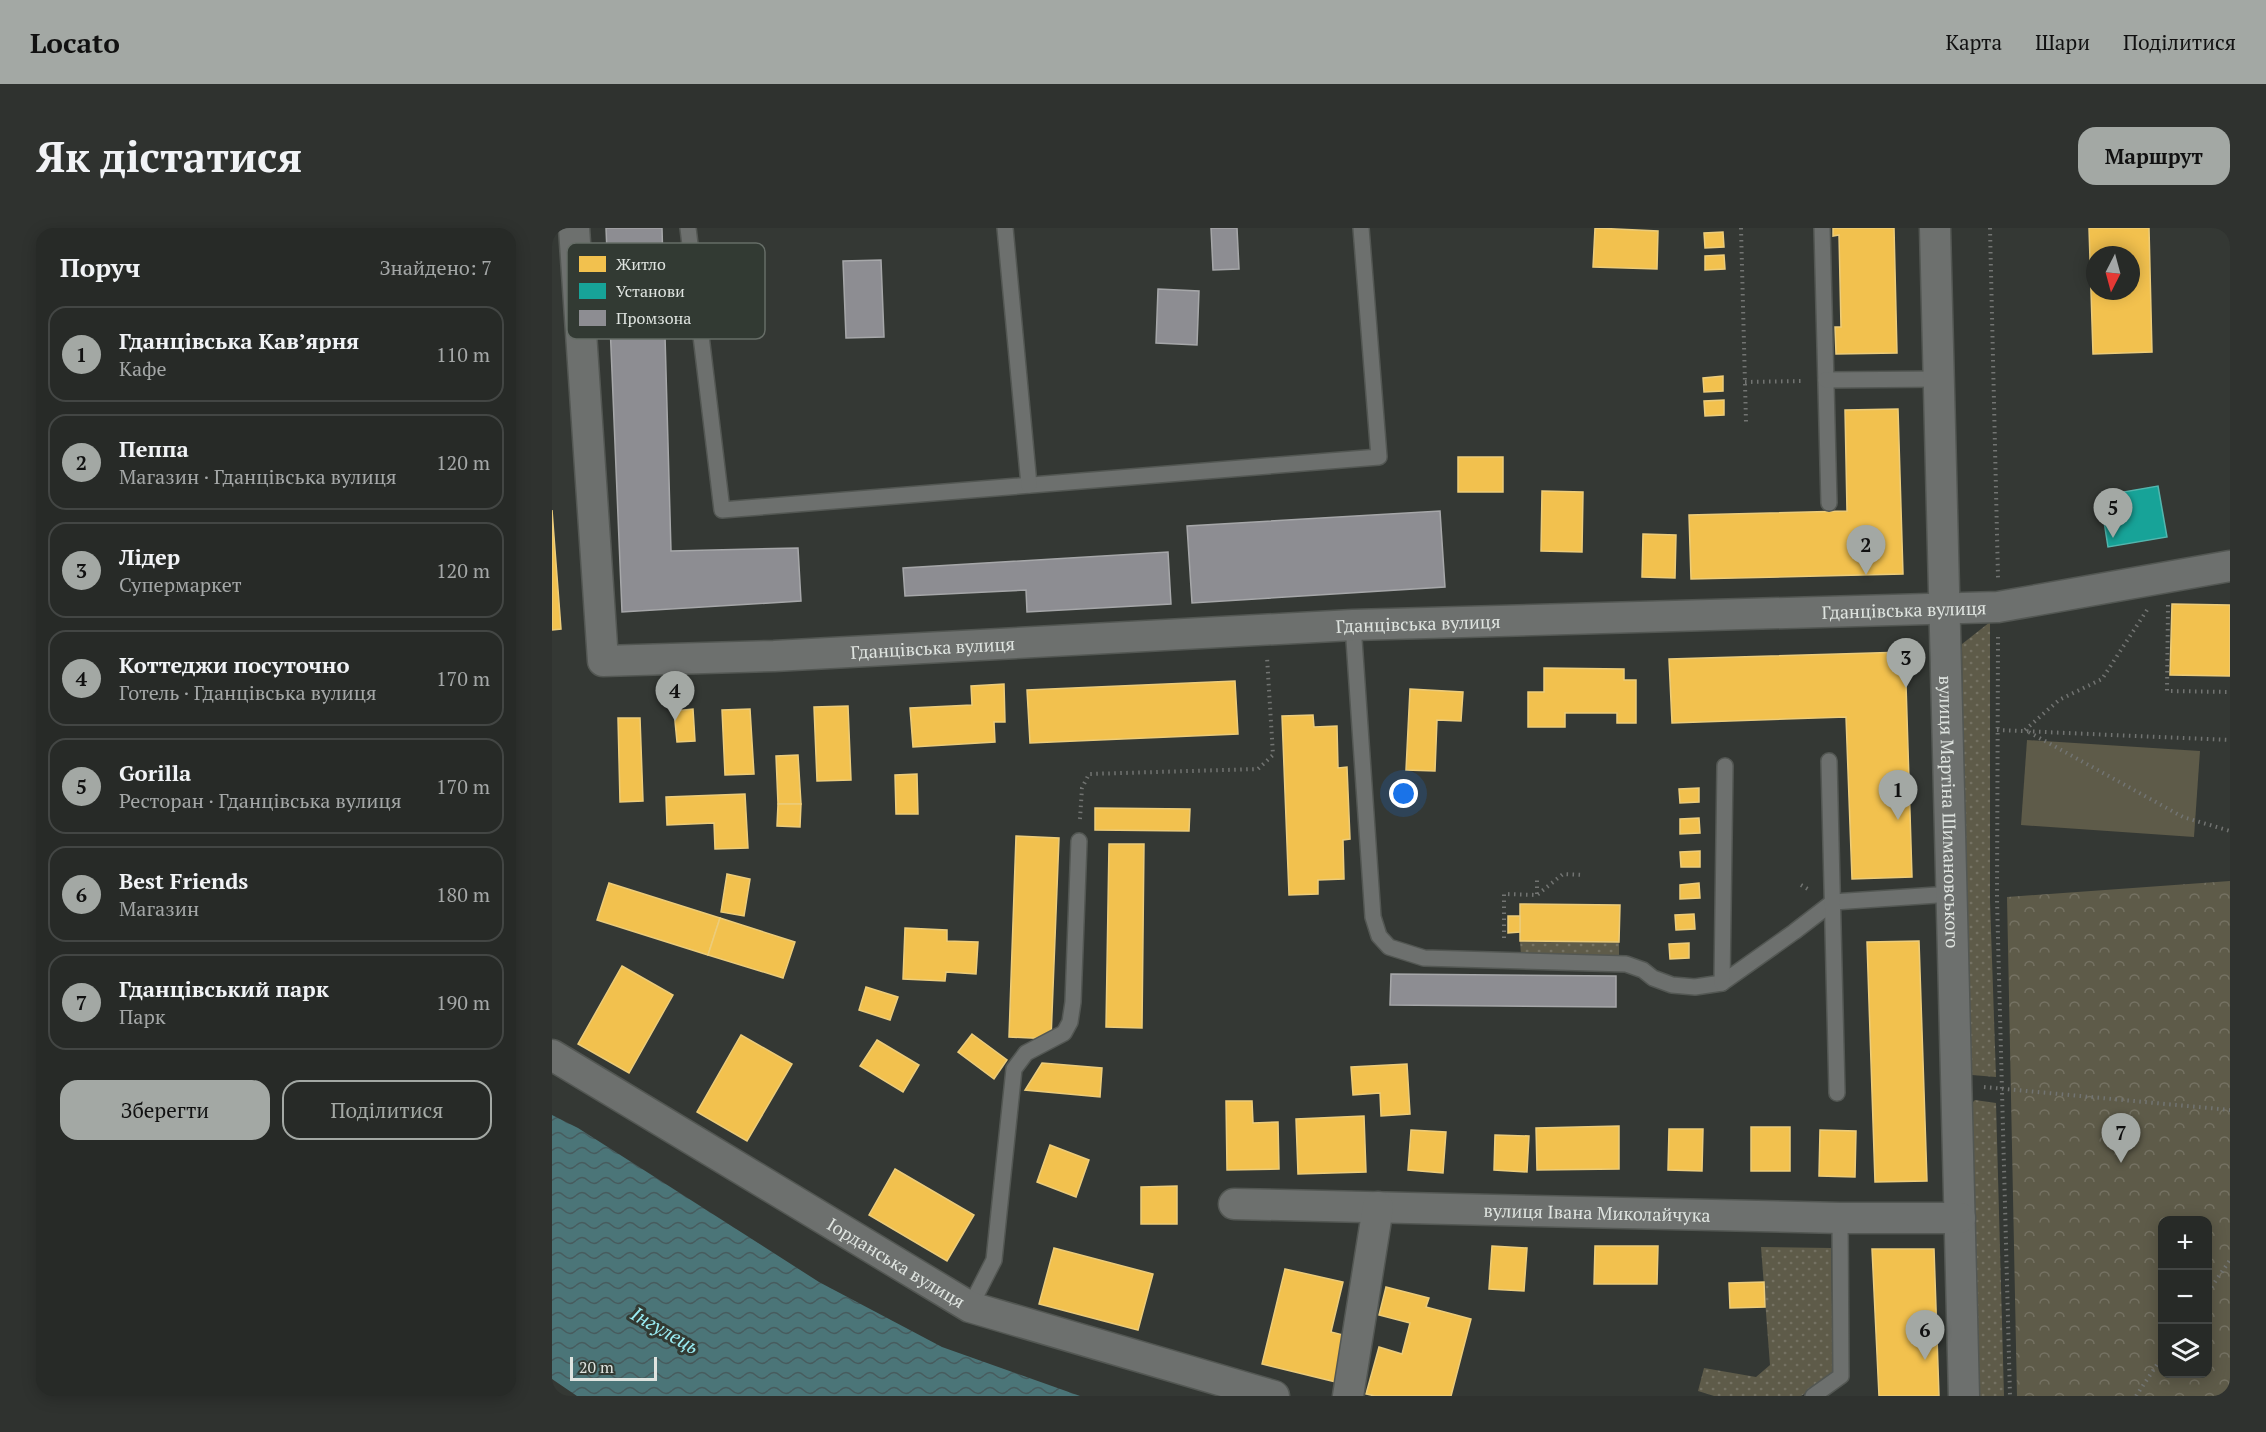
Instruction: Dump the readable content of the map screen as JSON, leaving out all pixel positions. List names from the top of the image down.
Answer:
{
  "streets": {
    "street": [
      "Гданцівська вулиця",
      "вулиця Мартіна Шимановського",
      "вулиця Івана Миколайчука",
      "Іорданська вулиця"
    ]
  },
  "crossings": [
    ["Гданцівська вулиця", "вулиця Мартіна Шимановського"],
    ["вулиця Мартіна Шимановського", "вулиця Івана Миколайчука"]
  ],
  "water": ["Інгулець"],
  "legend": ["Житло", "Установи", "Промзона"],
  "scale_bar": "20 m",
  "north": "bottom",
  "page": {
    "header": "Locato",
    "nav": ["Карта", "Шари", "Поділитися"],
    "buttons": [
      "Маршрут",
      ["Зберегти", "Поділитися"]
    ],
    "title": "Як дістатися",
    "heading": ["Поруч", "Знайдено: 7"],
    "list": [
      {
        "mark": "1",
        "name": "Гданцівська Кавʼярня",
        "note": "Кафе",
        "value": "110 m"
      },
      {
        "mark": "2",
        "name": "Пеппа",
        "note": "Магазин · Гданцівська вулиця",
        "value": "120 m"
      },
      {
        "mark": "3",
        "name": "Лідер",
        "note": "Супермаркет",
        "value": "120 m"
      },
      {
        "mark": "4",
        "name": "Коттеджи посуточно",
        "note": "Готель · Гданцівська вулиця",
        "value": "170 m"
      },
      {
        "mark": "5",
        "name": "Gorilla",
        "note": "Ресторан · Гданцівська вулиця",
        "value": "170 m"
      },
      {
        "mark": "6",
        "name": "Best Friends",
        "note": "Магазин",
        "value": "180 m"
      },
      {
        "mark": "7",
        "name": "Гданцівський парк",
        "note": "Парк",
        "value": "190 m"
      }
    ],
    "pins": [
      "5",
      "2",
      "3",
      "4",
      "1",
      "7",
      "6"
    ],
    "map_buttons": ["+", "−"],
    "scale": "20 m"
  }
}
